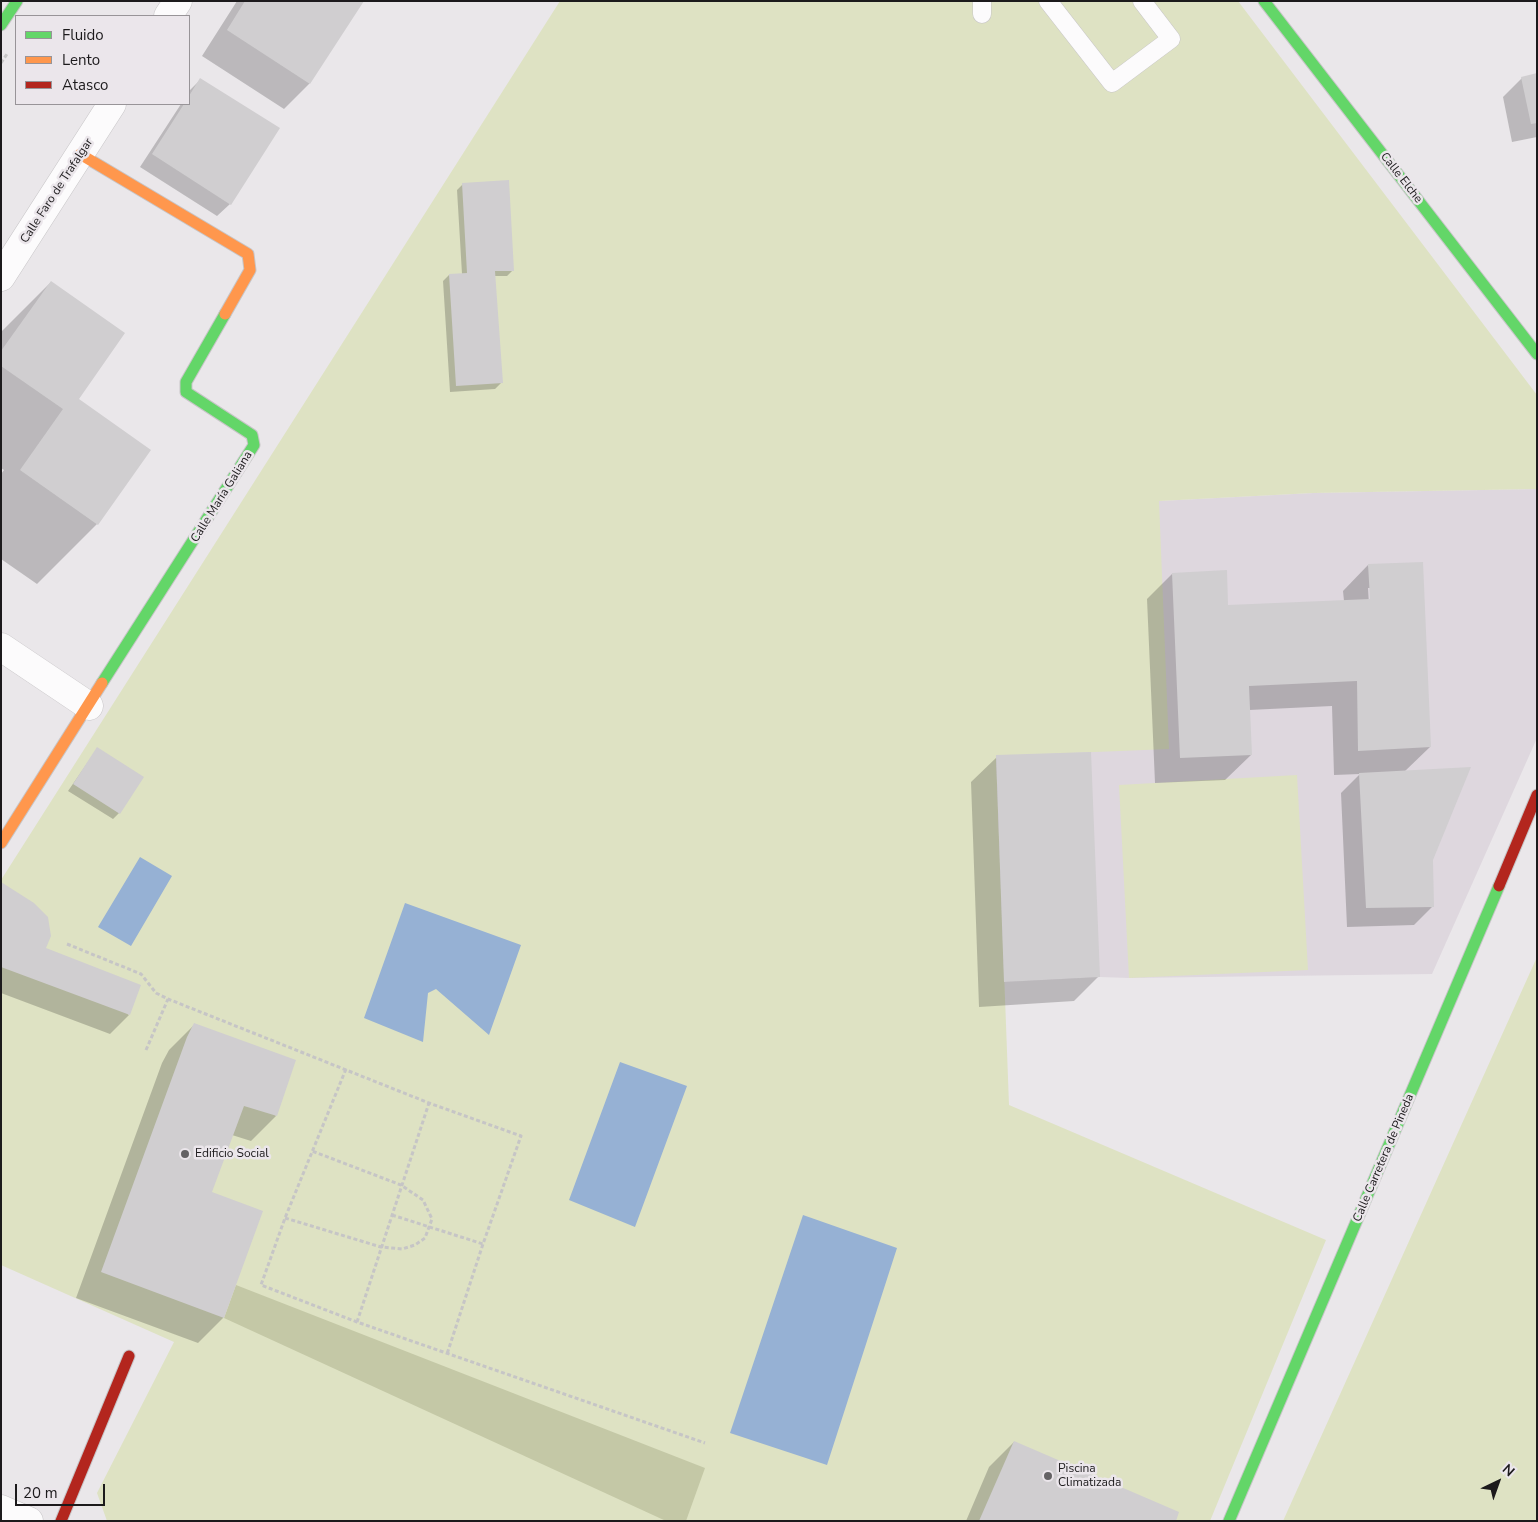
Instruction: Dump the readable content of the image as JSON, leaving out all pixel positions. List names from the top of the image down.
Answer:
{
  "streets": {
    "street": [
      "Calle Elche",
      "Calle Faro de Trafalgar",
      "Calle María Galiana",
      "Calle Carretera de Pineda"
    ]
  },
  "crossings": [
    ["Calle Faro de Trafalgar", "Calle María Galiana"]
  ],
  "places": ["Edificio Social", "Piscina Climatizada"],
  "legend": ["Fluido", "Lento", "Atasco"],
  "scale_bar": "20 m",
  "north": "top right"
}
